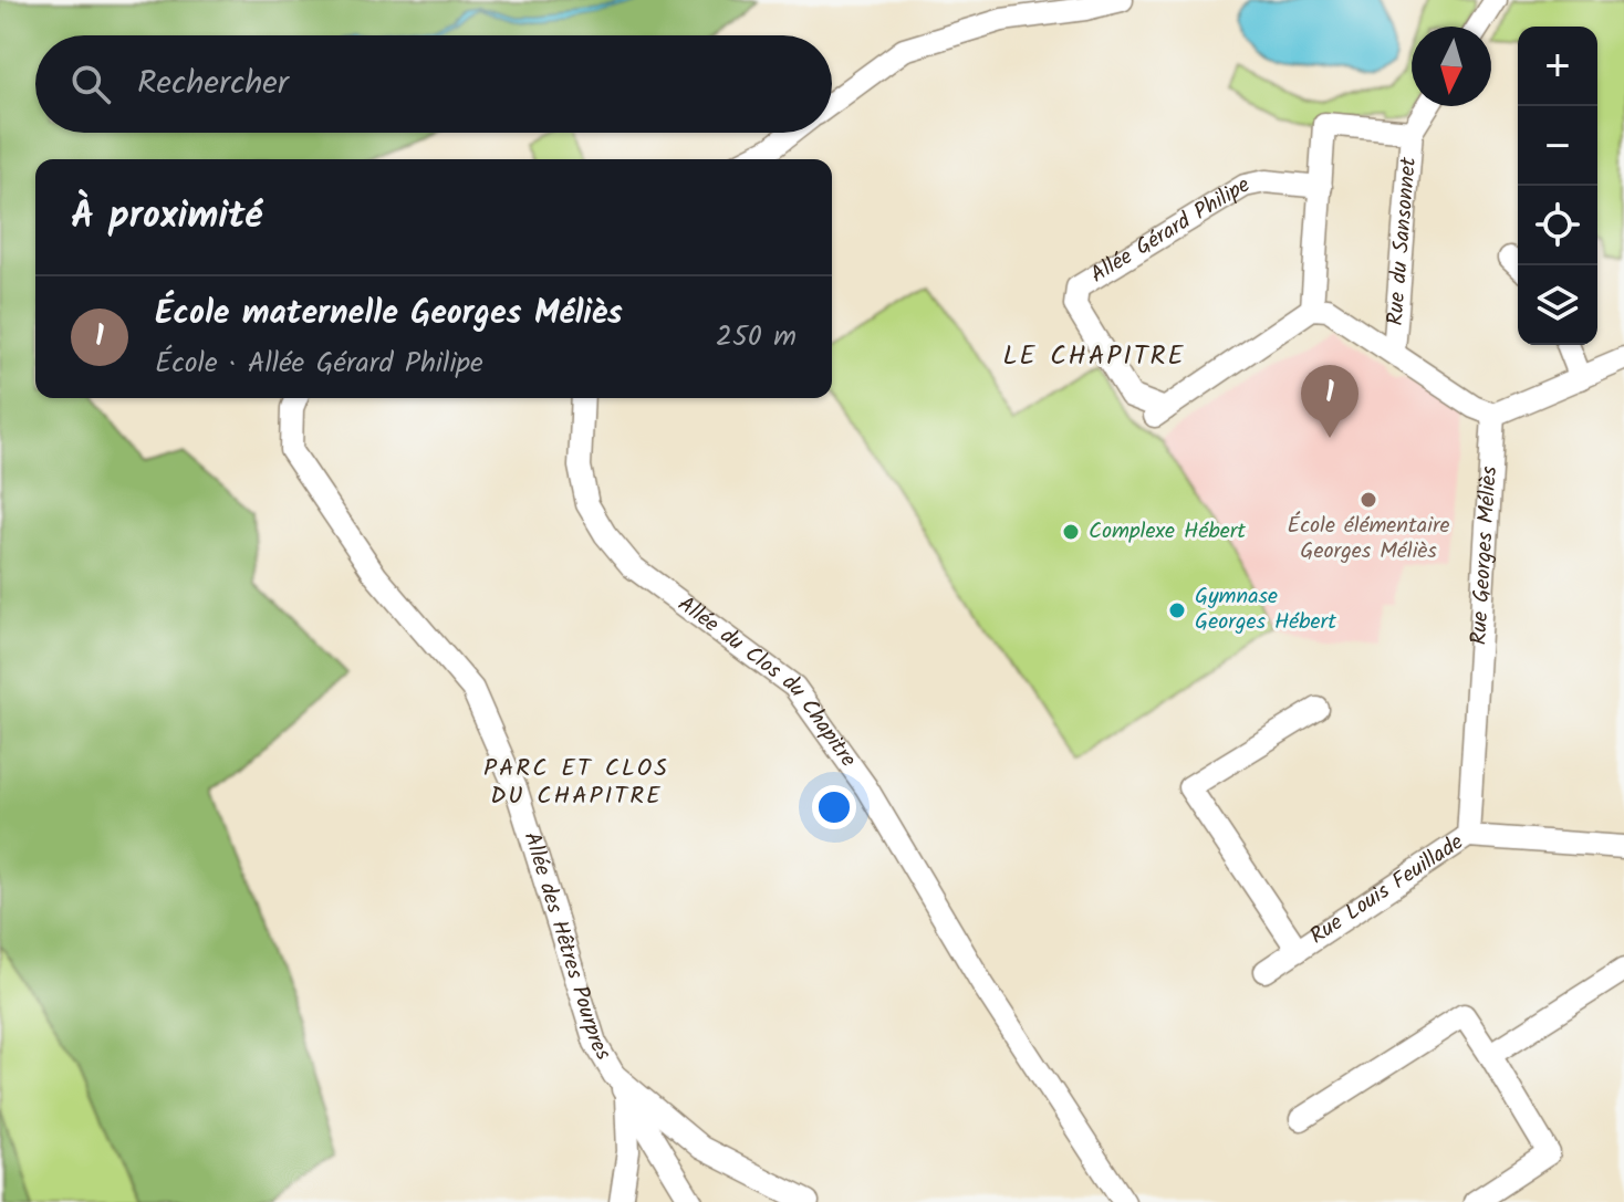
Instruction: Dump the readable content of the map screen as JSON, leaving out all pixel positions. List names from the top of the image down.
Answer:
{
  "streets": {
    "street": [
      "Allée Gérard Philipe",
      "Rue du Sansonnet",
      "Rue Georges Méliès",
      "Allée du Clos du Chapitre",
      "Rue Louis Feuillade",
      "Allée des Hêtres Pourpres"
    ]
  },
  "crossings": [
    ["Allée Gérard Philipe", "Rue du Sansonnet"],
    ["Rue Georges Méliès", "Rue Louis Feuillade"]
  ],
  "districts": ["LE CHAPITRE", "PARC ET CLOS DU CHAPITRE"],
  "places": ["École élémentaire Georges Méliès", "Complexe Hébert", "Gymnase Georges Hébert"],
  "north": "bottom",
  "page": {
    "map_buttons": ["+", "−"],
    "search": "Rechercher",
    "heading": "À proximité",
    "list": [
      {
        "mark": "1",
        "name": "École maternelle Georges Méliès",
        "note": "École · Allée Gérard Philipe",
        "value": "250 m"
      }
    ],
    "pins": "1"
  }
}
